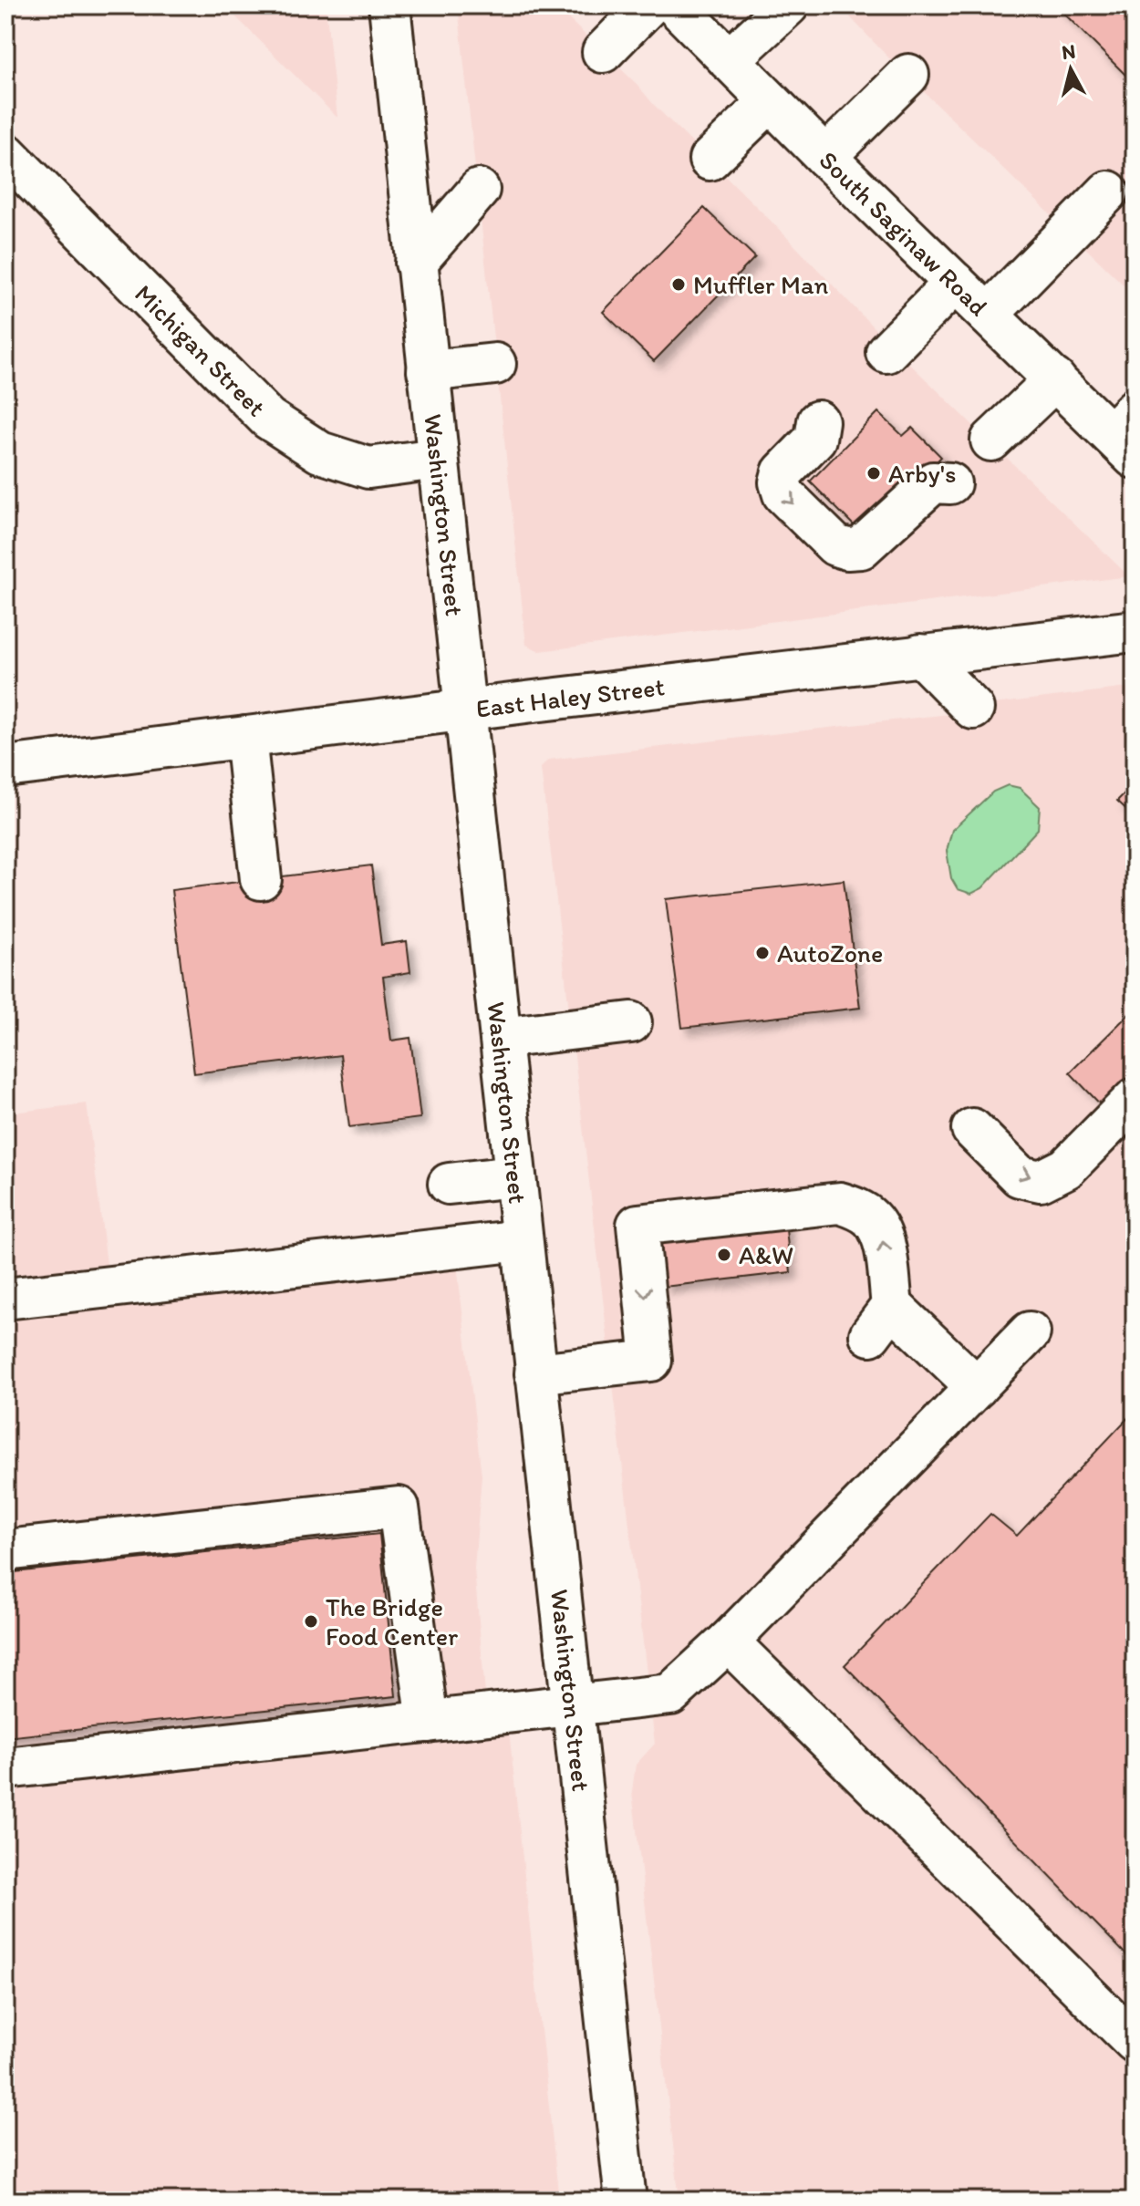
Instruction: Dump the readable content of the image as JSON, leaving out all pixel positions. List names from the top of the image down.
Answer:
{
  "streets": {
    "street": [
      "South Saginaw Road",
      "Michigan Street",
      "Washington Street",
      "East Haley Street"
    ]
  },
  "crossings": [
    ["Michigan Street", "Washington Street"],
    ["Washington Street", "East Haley Street"]
  ],
  "places": [
    "Muffler Man",
    "Arby's",
    "AutoZone",
    "A&W",
    "The Bridge Food Center"
  ],
  "north": "top"
}
